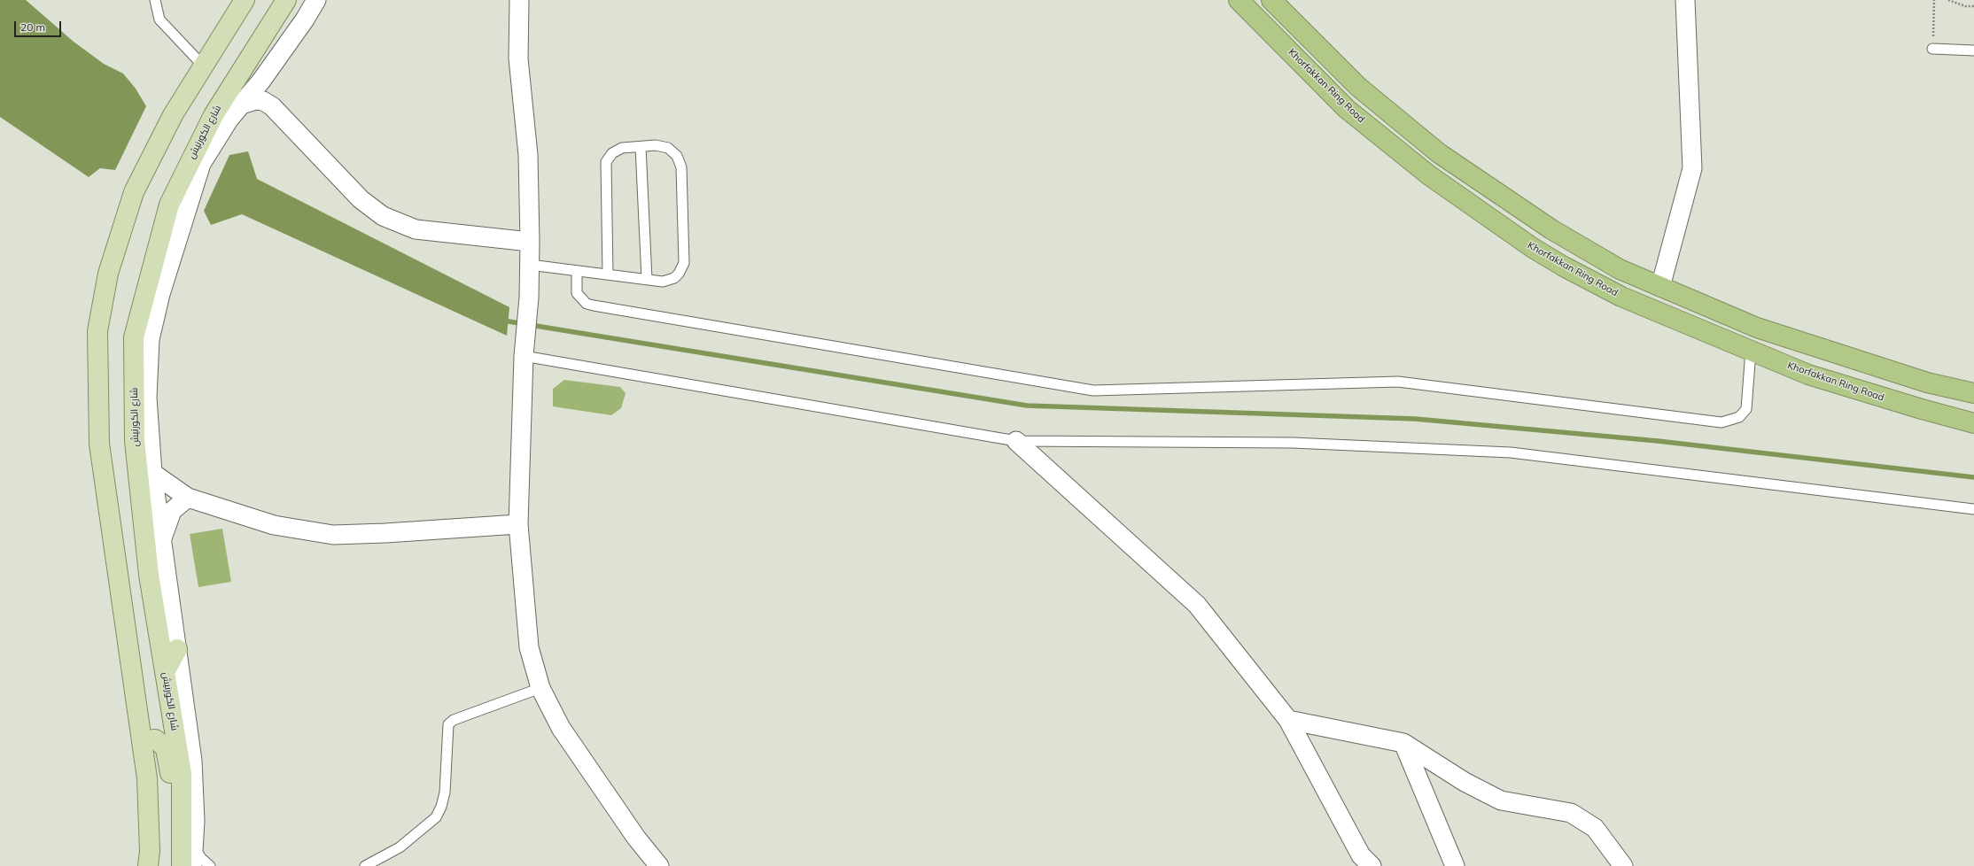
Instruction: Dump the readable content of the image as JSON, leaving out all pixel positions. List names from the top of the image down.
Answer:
{
  "streets": {
    "highway": ["Khorfakkan Ring Road"],
    "main road": ["شارع الكورنيش"]
  },
  "scale_bar": "20 m"
}
